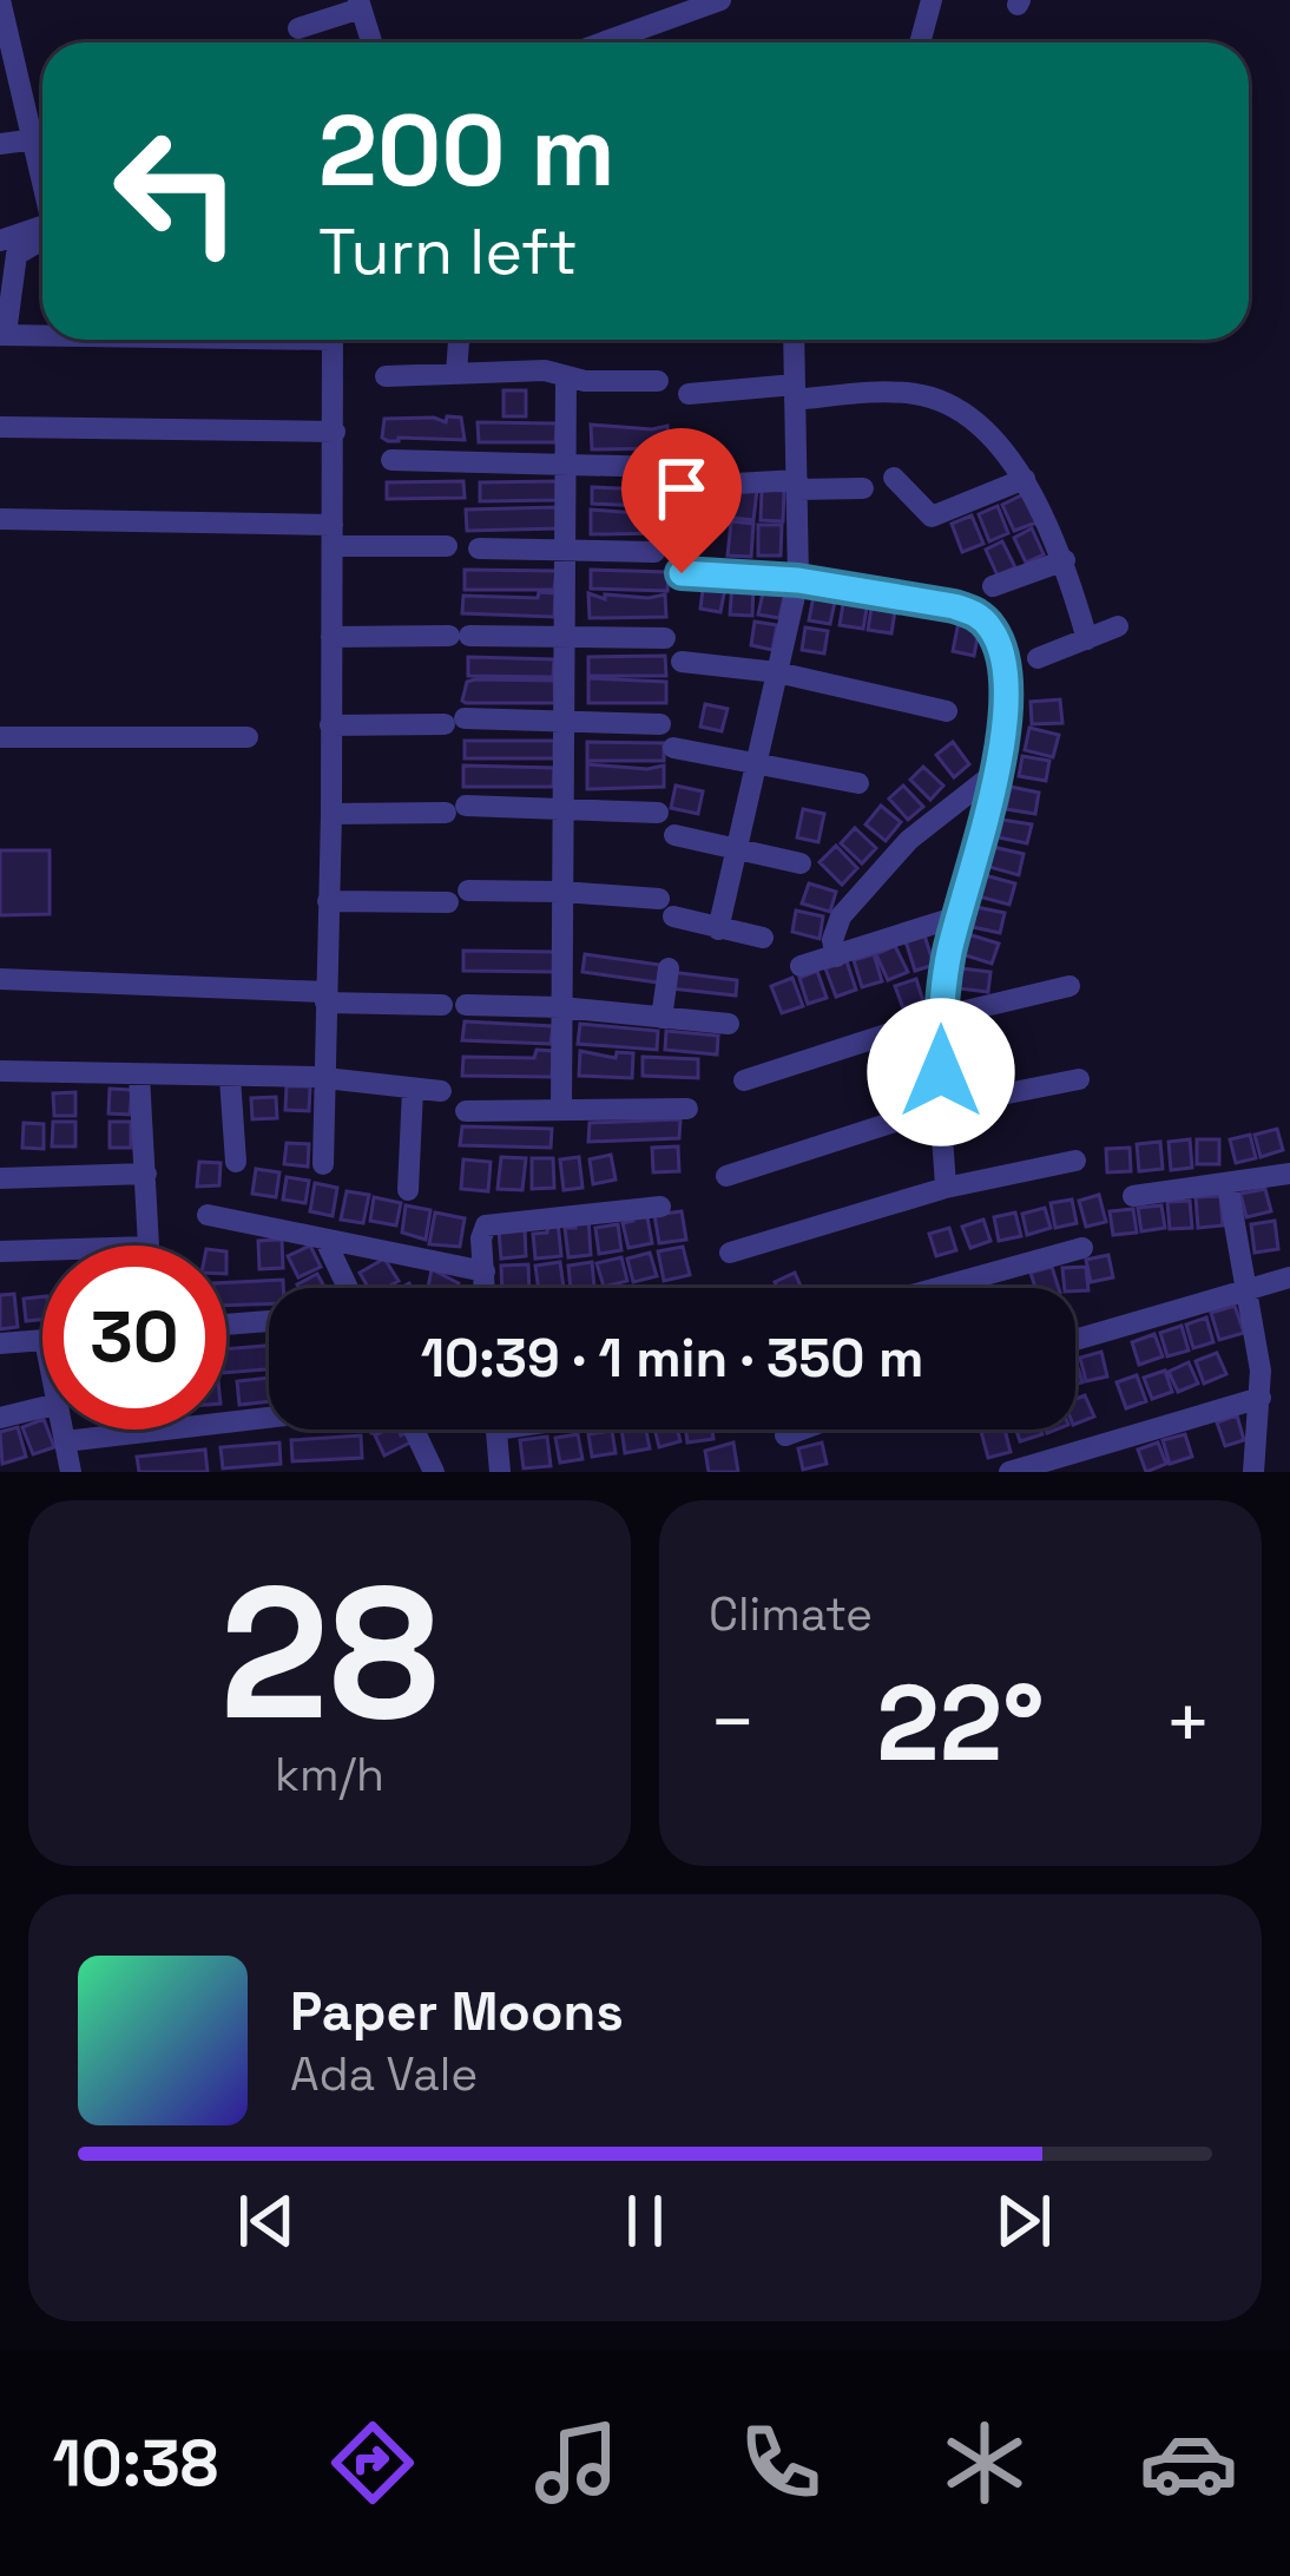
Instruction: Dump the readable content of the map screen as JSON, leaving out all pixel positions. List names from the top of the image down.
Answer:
{
  "page": {
    "turn": ["200 m", "Turn left"],
    "limit": "30",
    "trip": "10:39 · 1 min · 350 m",
    "tile": [
      ["28", "km/h"],
      "Climate"
    ],
    "heat": ["−", "22°", "+"],
    "song": ["Paper Moons", "Ada Vale"],
    "tabs": "10:38"
  }
}
